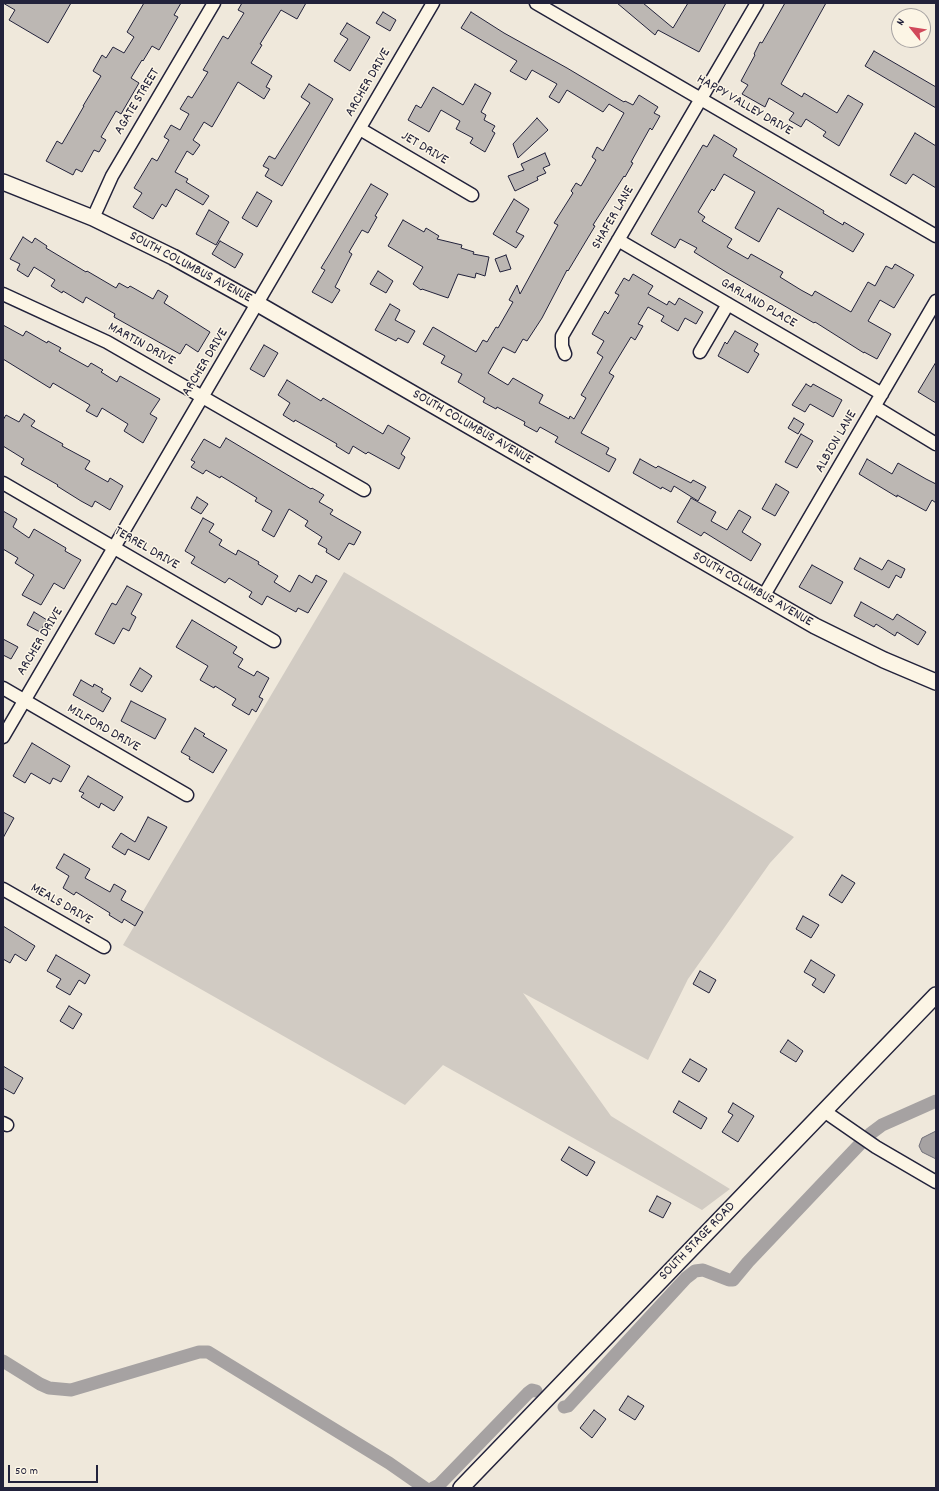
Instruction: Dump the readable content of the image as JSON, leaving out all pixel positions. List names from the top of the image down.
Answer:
{
  "streets": {
    "main road": ["SOUTH COLUMBUS AVENUE", "SOUTH STAGE ROAD"],
    "street": [
      "ARCHER DRIVE",
      "AGATE STREET",
      "HAPPY VALLEY DRIVE",
      "JET DRIVE",
      "SHAFER LANE",
      "GARLAND PLACE",
      "MARTIN DRIVE",
      "ALBION LANE",
      "TERREL DRIVE",
      "MILFORD DRIVE",
      "MEALS DRIVE"
    ]
  },
  "crossings": [
    ["ARCHER DRIVE", "JET DRIVE"],
    ["ARCHER DRIVE", "SOUTH COLUMBUS AVENUE"],
    ["ARCHER DRIVE", "MARTIN DRIVE"],
    ["ARCHER DRIVE", "TERREL DRIVE"],
    ["ARCHER DRIVE", "MILFORD DRIVE"],
    ["AGATE STREET", "SOUTH COLUMBUS AVENUE"],
    ["HAPPY VALLEY DRIVE", "SHAFER LANE"],
    ["SHAFER LANE", "GARLAND PLACE"],
    ["SOUTH COLUMBUS AVENUE", "ALBION LANE"],
    ["GARLAND PLACE", "ALBION LANE"]
  ],
  "scale_bar": "50 m",
  "north": "top left"
}
